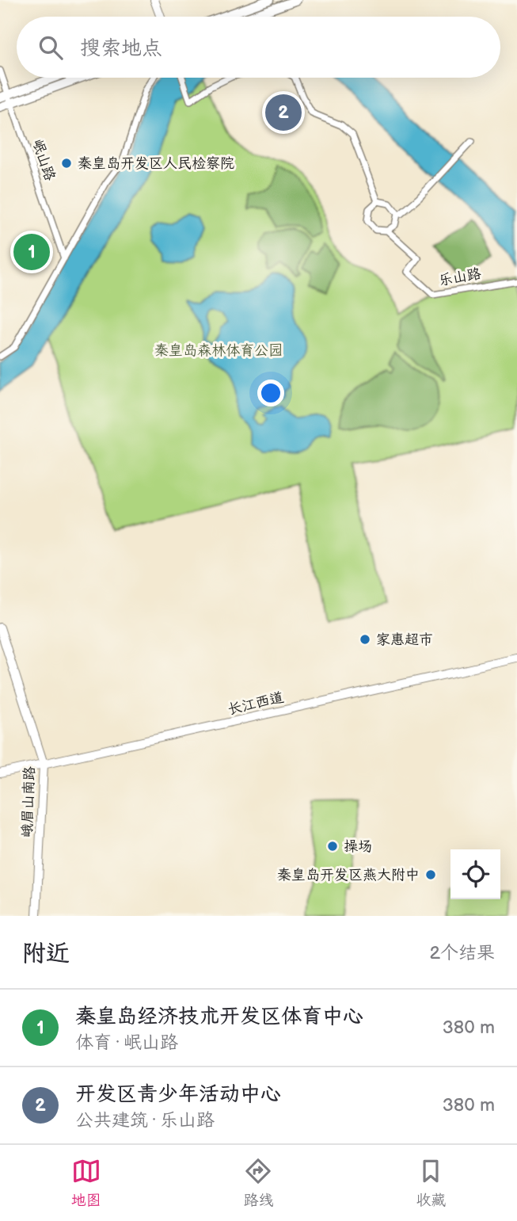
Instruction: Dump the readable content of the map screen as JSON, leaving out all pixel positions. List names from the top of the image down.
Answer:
{
  "streets": {
    "main road": ["长江西道", "峨眉山南路"],
    "street": ["岷山路", "乐山路"]
  },
  "crossings": [
    ["长江西道", "峨眉山南路"]
  ],
  "parks": ["秦皇岛森林体育公园"],
  "places": [
    "秦皇岛开发区人民检察院",
    "家惠超市",
    "操场",
    "秦皇岛开发区燕大附中"
  ],
  "page": {
    "search": "搜索地点",
    "pins": ["2", "1"],
    "heading": ["附近", "2个结果"],
    "list": [
      {
        "mark": "1",
        "name": "秦皇岛经济技术开发区体育中心",
        "note": "体育 · 岷山路",
        "value": "380 m"
      },
      {
        "mark": "2",
        "name": "开发区青少年活动中心",
        "note": "公共建筑 · 乐山路",
        "value": "380 m"
      }
    ],
    "nav": ["地图", "路线", "收藏"]
  }
}
